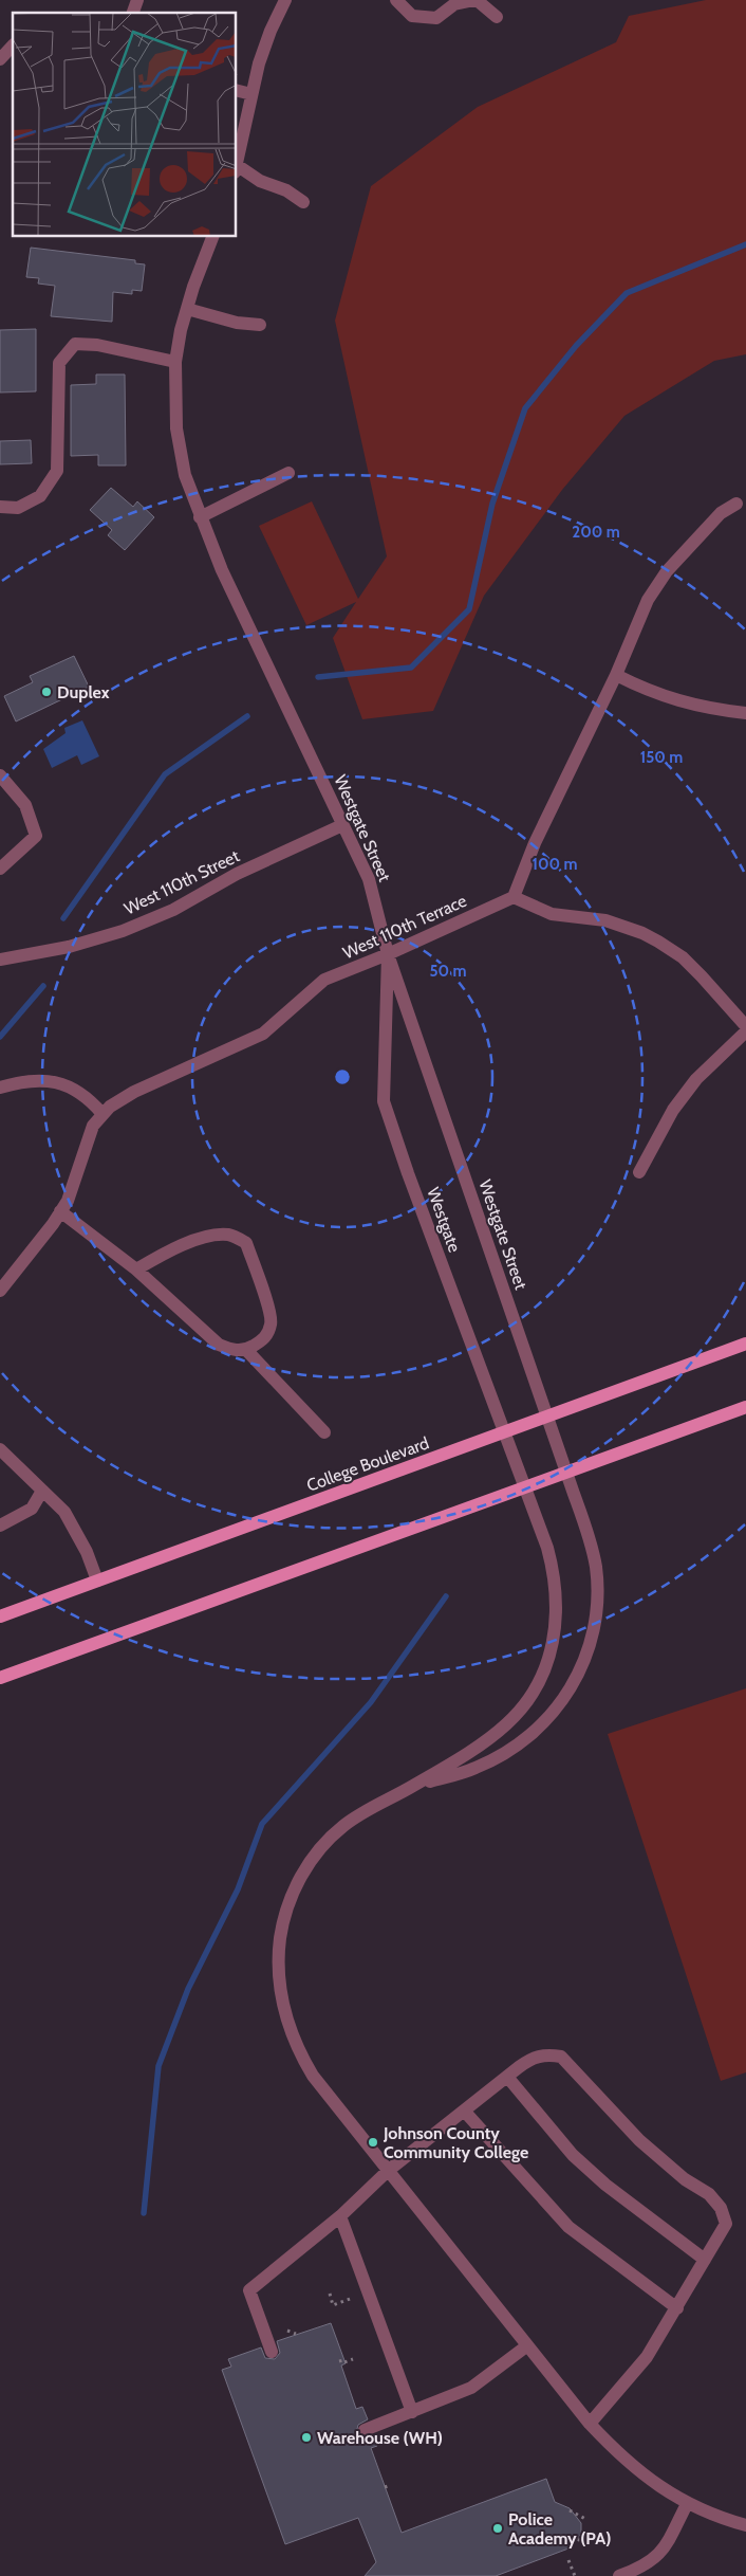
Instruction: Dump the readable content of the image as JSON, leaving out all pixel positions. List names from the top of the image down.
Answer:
{
  "streets": {
    "main road": ["College Boulevard"],
    "street": [
      "Westgate Street",
      "West 110th Street",
      "West 110th Terrace",
      "Westgate"
    ]
  },
  "crossings": [
    ["Westgate Street", "West 110th Street"],
    ["Westgate Street", "West 110th Terrace"],
    ["Westgate Street", "Westgate"],
    ["Westgate Street", "College Boulevard"],
    ["West 110th Terrace", "Westgate"],
    ["Westgate", "College Boulevard"]
  ],
  "places": [
    "Duplex",
    "Johnson County Community College",
    "Warehouse (WH)",
    "Police Academy (PA)"
  ],
  "rings": [
    "200 m",
    "150 m",
    "100 m",
    "50 m"
  ]
}
